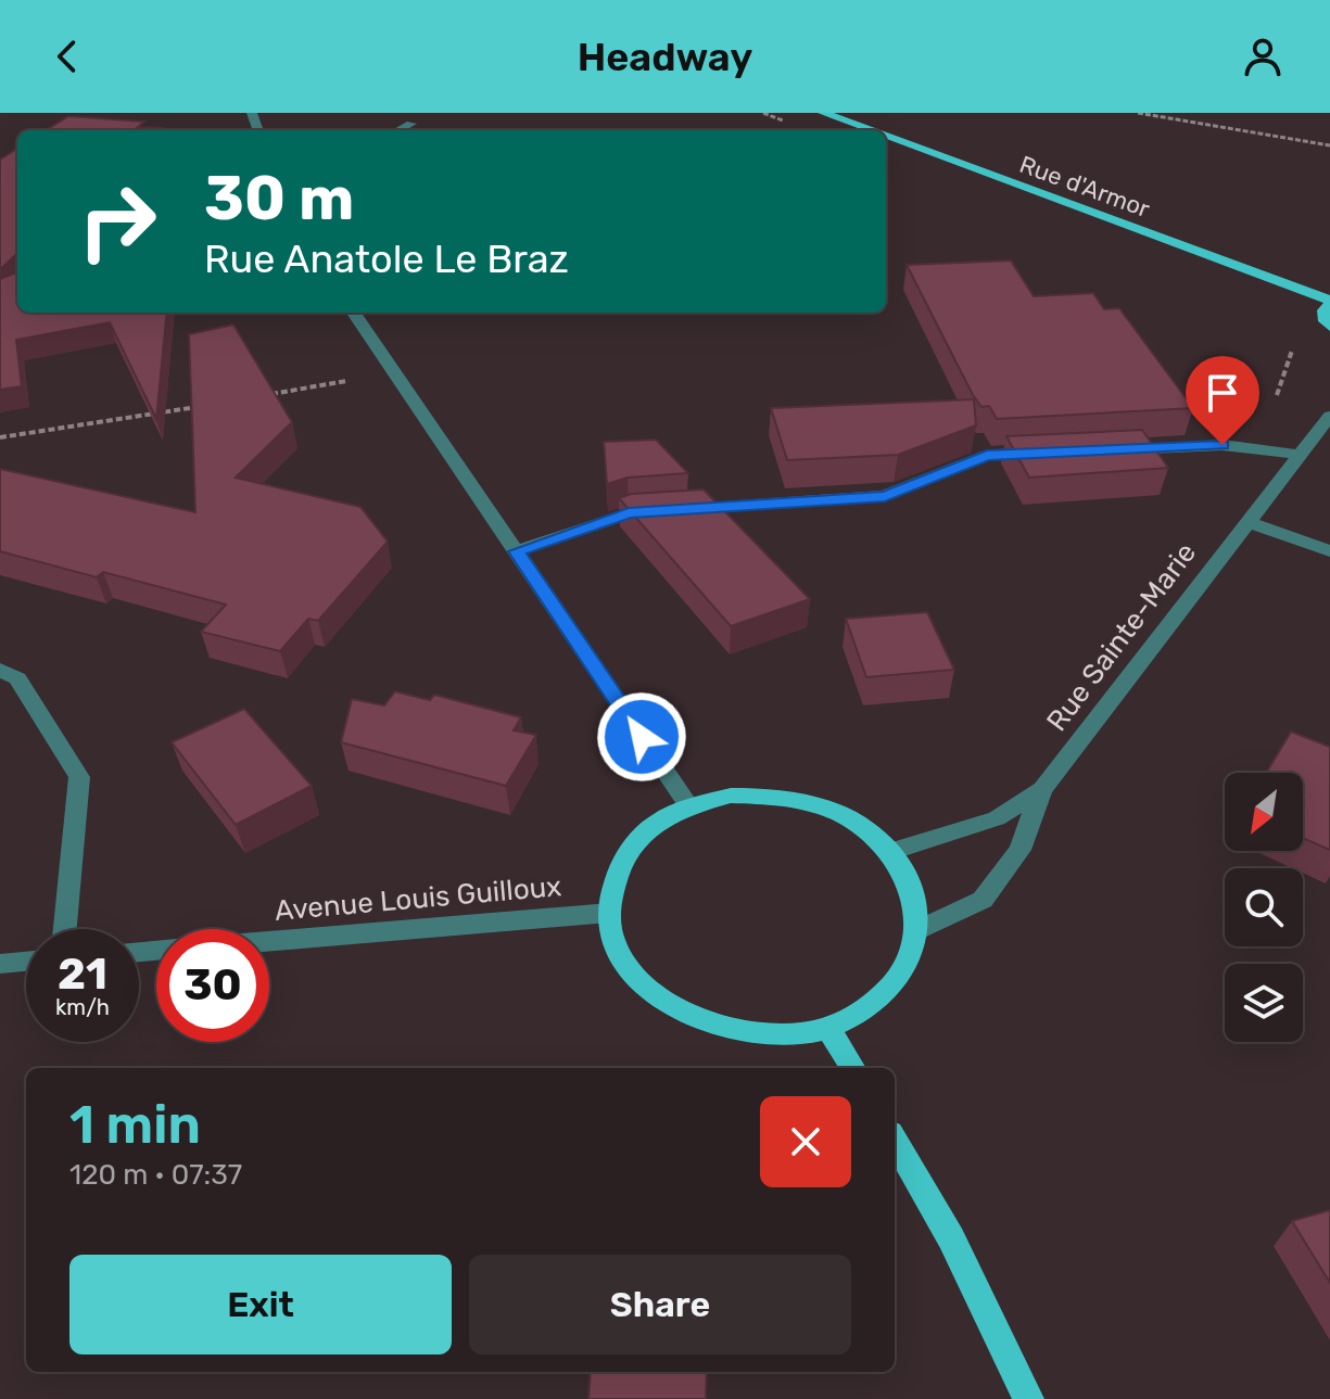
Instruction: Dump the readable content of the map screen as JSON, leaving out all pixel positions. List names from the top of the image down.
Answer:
{
  "streets": {
    "main road": ["Rue d'Armor"],
    "street": ["Rue Sainte-Marie", "Avenue Louis Guilloux"]
  },
  "crossings": [
    ["Rue Sainte-Marie", "Avenue Louis Guilloux"]
  ],
  "north": "bottom left",
  "page": {
    "header": "Headway",
    "turn": ["30 m", "Rue Anatole Le Braz"],
    "speed": "21 km/h",
    "limit": "30",
    "heading": ["1 min", "120 m · 07:37"],
    "buttons": ["Exit", "Share"]
  }
}
